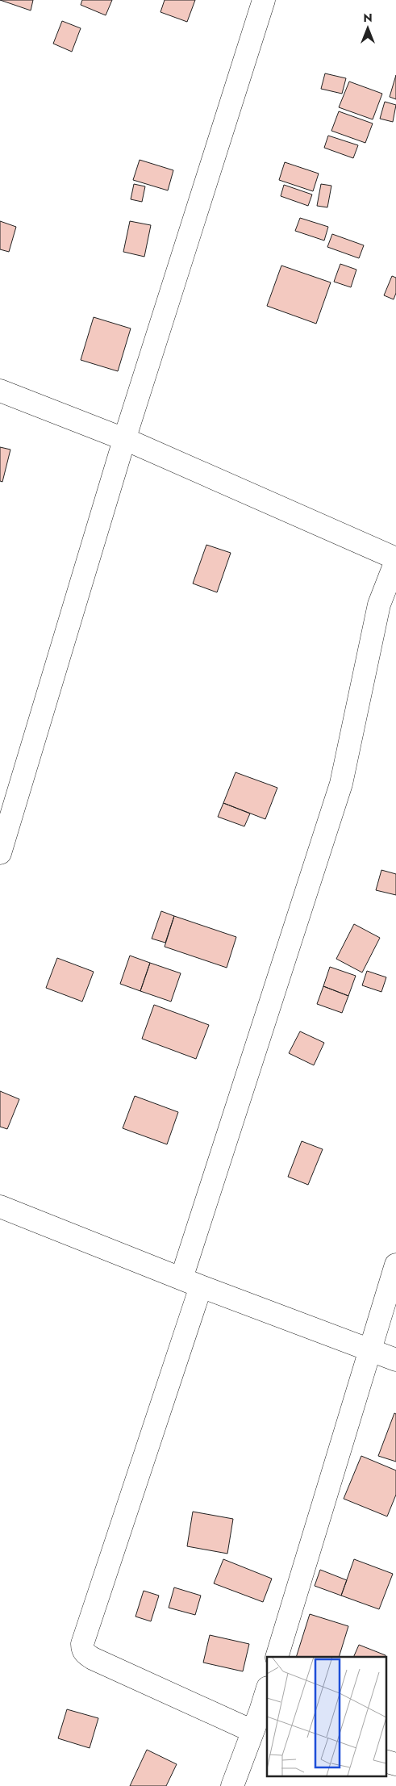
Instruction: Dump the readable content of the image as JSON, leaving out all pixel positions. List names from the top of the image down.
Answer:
{
  "north": "top"
}
